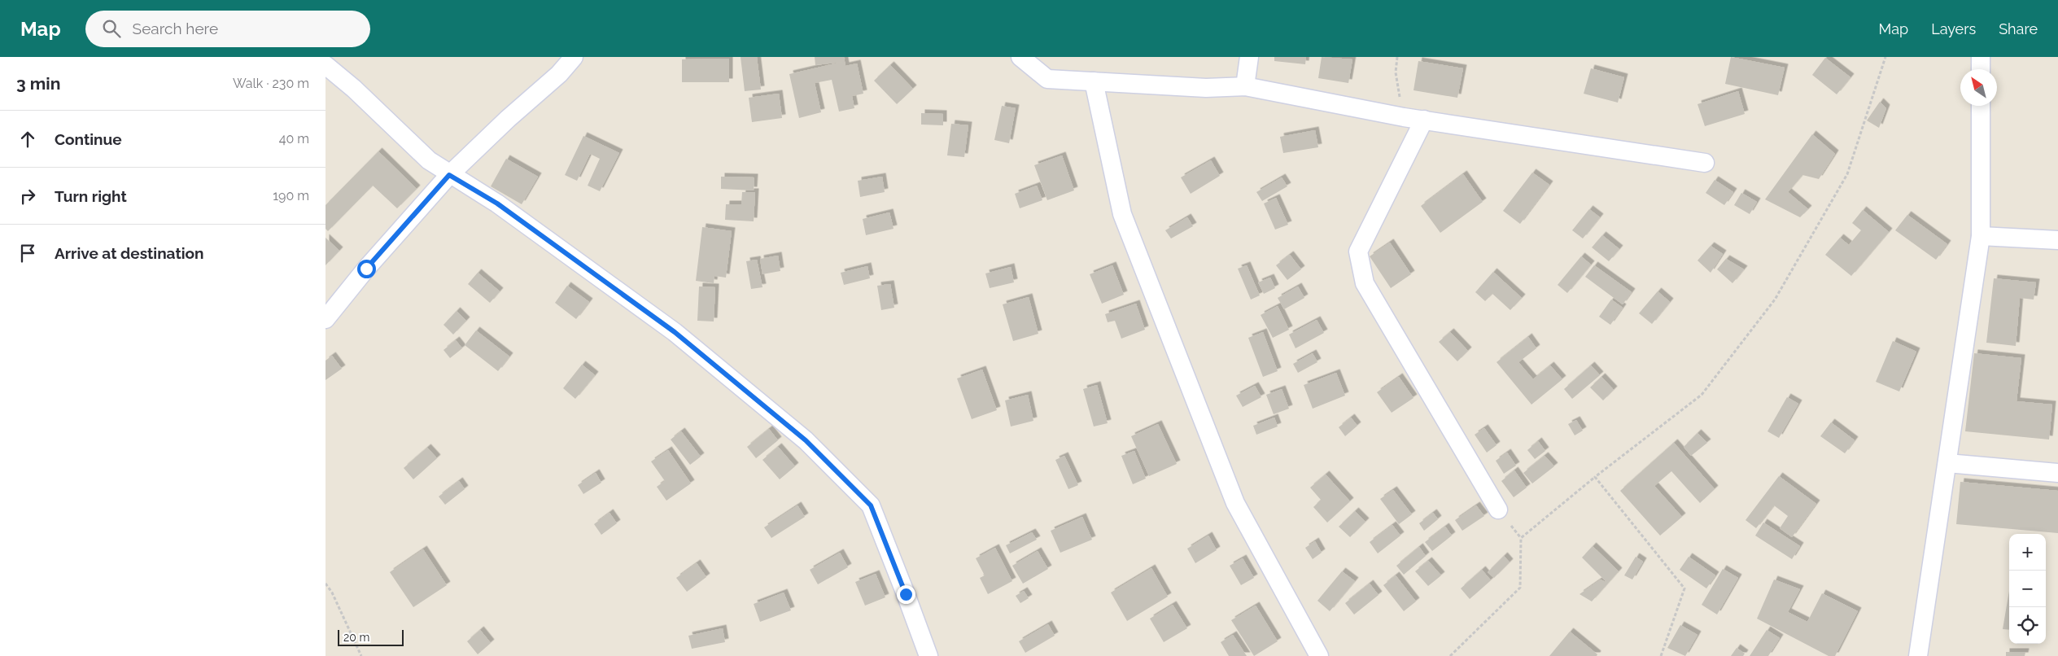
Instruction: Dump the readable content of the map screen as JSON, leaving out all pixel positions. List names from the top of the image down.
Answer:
{
  "scale_bar": "20 m",
  "north": "top left",
  "page": {
    "header": "Map",
    "search": "Search here",
    "nav": ["Map", "Layers", "Share"],
    "heading": ["3 min", "Walk · 230 m"],
    "list": [
      ["Continue", "40 m"],
      ["Turn right", "190 m"],
      "Arrive at destination"
    ],
    "map_buttons": ["+", "−"],
    "scale": "20 m"
  }
}
